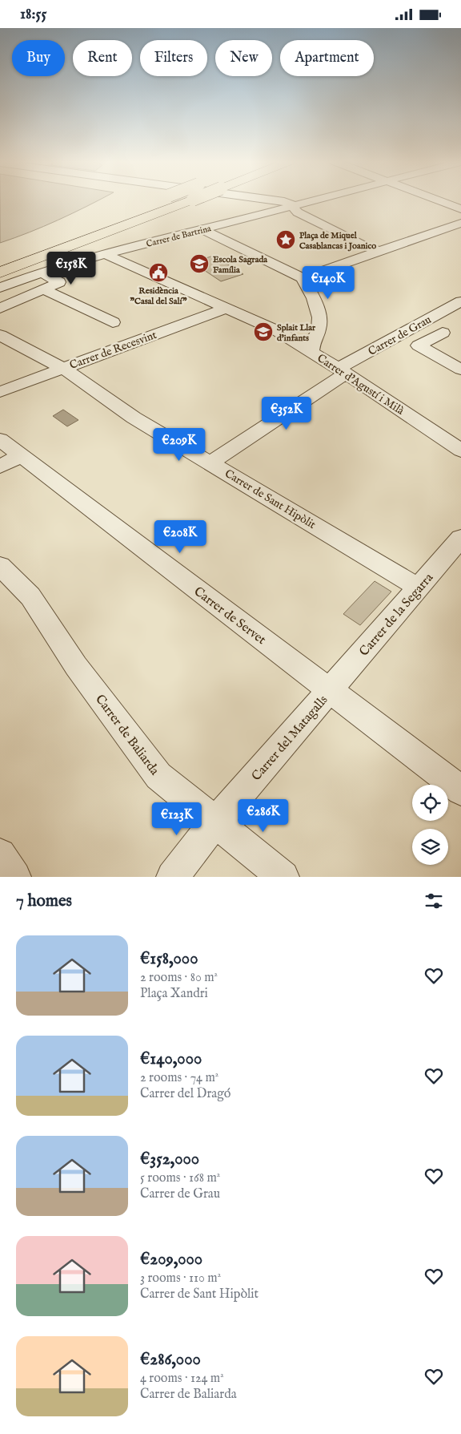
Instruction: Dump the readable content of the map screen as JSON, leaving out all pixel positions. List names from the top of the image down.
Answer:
{
  "streets": {
    "street": [
      "Carrer de Bartrina",
      "Carrer de Grau",
      "Carrer de Recesvint",
      "Carrer d'Agustí i Milà",
      "Carrer de Sant Hipòlit",
      "Carrer de la Segarra",
      "Carrer de Servet",
      "Carrer de Baliarda",
      "Carrer del Matagalls"
    ]
  },
  "crossings": [
    ["Carrer de Bartrina", "Carrer d'Agustí i Milà"],
    ["Carrer de Grau", "Carrer d'Agustí i Milà"],
    ["Carrer de Grau", "Carrer de Sant Hipòlit"],
    ["Carrer de Recesvint", "Carrer d'Agustí i Milà"],
    ["Carrer de Recesvint", "Carrer de Sant Hipòlit"],
    ["Carrer de Sant Hipòlit", "Carrer de la Segarra"],
    ["Carrer de la Segarra", "Carrer de Servet"],
    ["Carrer de la Segarra", "Carrer del Matagalls"],
    ["Carrer de Servet", "Carrer del Matagalls"],
    ["Carrer de Baliarda", "Carrer del Matagalls"]
  ],
  "places": {
    "place": ["Plaça de Miquel Casablancas i Joanico"],
    "school or university": ["Escola Sagrada Família", "Splait Llar d'infants"],
    "public building": ["Residència \"Casal del Salí\""]
  },
  "page": {
    "status": "18:55",
    "chip": [
      "Buy",
      "Rent",
      "Filters",
      "New",
      "Apartment"
    ],
    "price": [
      "€158K",
      "€140K",
      "€352K",
      "€209K",
      "€208K",
      "€286K",
      "€123K"
    ],
    "heading": "7 homes",
    "list": [
      {
        "name": "€158,000",
        "note": "2 rooms · 80 m² · Plaça Xandri"
      },
      {
        "name": "€140,000",
        "note": "2 rooms · 74 m² · Carrer del Dragó"
      },
      {
        "name": "€352,000",
        "note": "5 rooms · 168 m² · Carrer de Grau"
      },
      {
        "name": "€209,000",
        "note": "3 rooms · 110 m² · Carrer de Sant Hipòlit"
      },
      {
        "name": "€286,000",
        "note": "4 rooms · 124 m² · Carrer de Baliarda"
      }
    ]
  }
}
